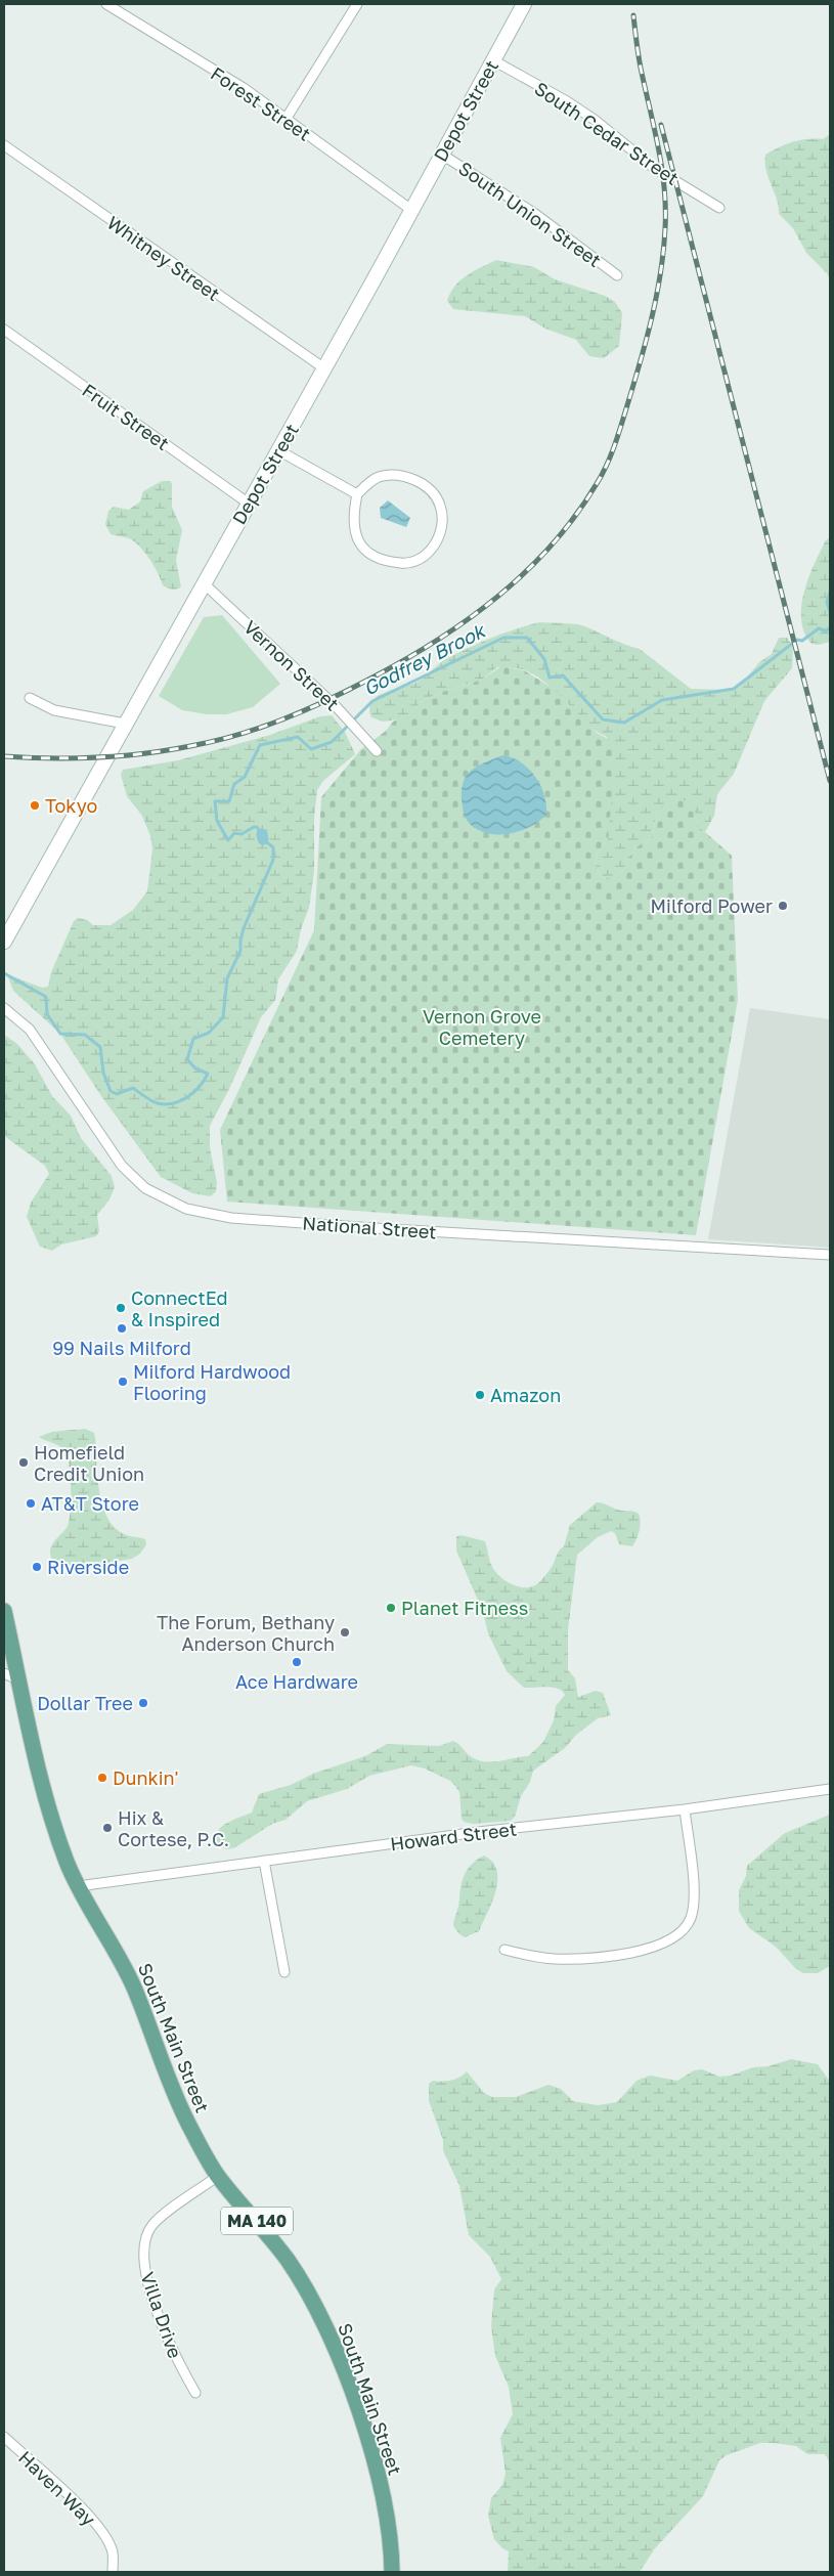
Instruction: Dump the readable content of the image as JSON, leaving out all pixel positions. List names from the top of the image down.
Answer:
{
  "streets": {
    "main road": ["Depot Street", "South Main Street", "MA 140"],
    "street": [
      "Forest Street",
      "South Cedar Street",
      "South Union Street",
      "Whitney Street",
      "Fruit Street",
      "Vernon Street",
      "National Street",
      "Howard Street",
      "Villa Drive",
      "Haven Way"
    ]
  },
  "crossings": [
    ["Forest Street", "Depot Street"],
    ["Depot Street", "South Cedar Street"],
    ["Depot Street", "South Union Street"],
    ["Depot Street", "Whitney Street"],
    ["Depot Street", "Fruit Street"],
    ["Depot Street", "Vernon Street"],
    ["Howard Street", "South Main Street"],
    ["South Main Street", "Villa Drive"]
  ],
  "water": ["Godfrey Brook"],
  "parks": ["Vernon Grove Cemetery"],
  "places": [
    "Tokyo",
    "Milford Power",
    "ConnectEd & Inspired",
    "99 Nails Milford",
    "Milford Hardwood Flooring",
    "Amazon",
    "Homefield Credit Union",
    "AT&T Store",
    "Riverside",
    "Planet Fitness",
    "The Forum, Bethany Anderson Church",
    "Ace Hardware",
    "Dollar Tree",
    "Dunkin'",
    "Hix & Cortese, P.C."
  ]
}
